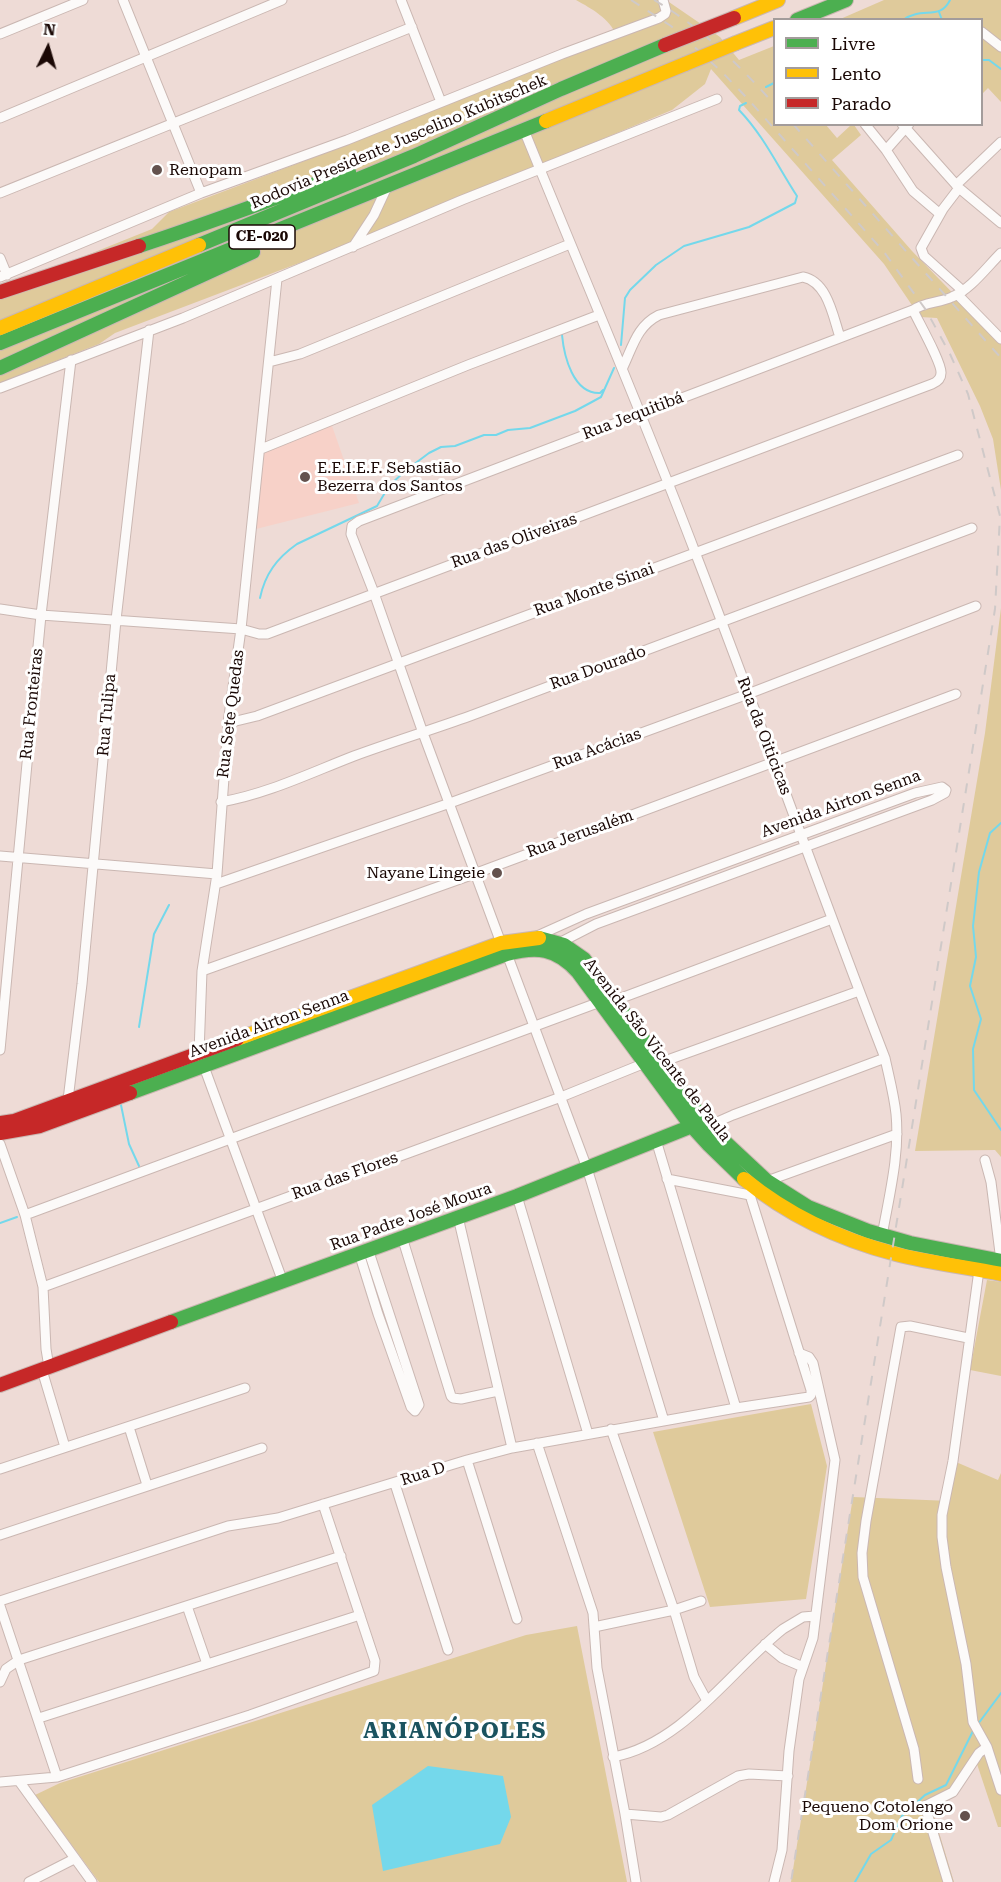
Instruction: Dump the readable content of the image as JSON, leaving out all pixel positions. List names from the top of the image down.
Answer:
{
  "streets": {
    "main road": [
      "Rodovia Presidente Juscelino Kubitschek",
      "CE-020",
      "Avenida Airton Senna",
      "Avenida São Vicente de Paula",
      "Rua Padre José Moura"
    ],
    "street": [
      "Rua Jequitibá",
      "Rua das Oliveiras",
      "Rua Monte Sinai",
      "Rua Dourado",
      "Rua Fronteiras",
      "Rua Sete Quedas",
      "Rua Tulipa",
      "Rua da Oiticicas",
      "Rua Acácias",
      "Rua Jerusalém",
      "Rua das Flores",
      "Rua D"
    ]
  },
  "crossings": [
    ["Rodovia Presidente Juscelino Kubitschek", "Rua da Oiticicas"],
    ["Rua Jequitibá", "Rua das Oliveiras"],
    ["Rua Jequitibá", "Rua da Oiticicas"],
    ["Rua das Oliveiras", "Rua Fronteiras"],
    ["Rua das Oliveiras", "Rua Sete Quedas"],
    ["Rua das Oliveiras", "Rua Tulipa"],
    ["Rua das Oliveiras", "Rua da Oiticicas"],
    ["Rua Monte Sinai", "Rua Sete Quedas"],
    ["Rua Monte Sinai", "Rua da Oiticicas"],
    ["Rua Dourado", "Rua Sete Quedas"],
    ["Rua Dourado", "Rua da Oiticicas"],
    ["Rua Sete Quedas", "Rua Acácias"],
    ["Rua Sete Quedas", "Avenida Airton Senna"],
    ["Rua Sete Quedas", "Rua Jerusalém"],
    ["Rua Tulipa", "Avenida Airton Senna"],
    ["Rua da Oiticicas", "Rua Acácias"],
    ["Rua da Oiticicas", "Avenida Airton Senna"],
    ["Rua da Oiticicas", "Rua Jerusalém"],
    ["Rua da Oiticicas", "Avenida São Vicente de Paula"],
    ["Avenida Airton Senna", "Avenida São Vicente de Paula"],
    ["Avenida São Vicente de Paula", "Rua das Flores"],
    ["Avenida São Vicente de Paula", "Rua Padre José Moura"]
  ],
  "districts": ["ARIANÓPOLES"],
  "places": [
    "Renopam",
    "E.E.I.E.F. Sebastião Bezerra dos Santos",
    "Nayane Lingeie",
    "Pequeno Cotolengo Dom Orione"
  ],
  "legend": ["Livre", "Lento", "Parado"],
  "north": "top"
}
